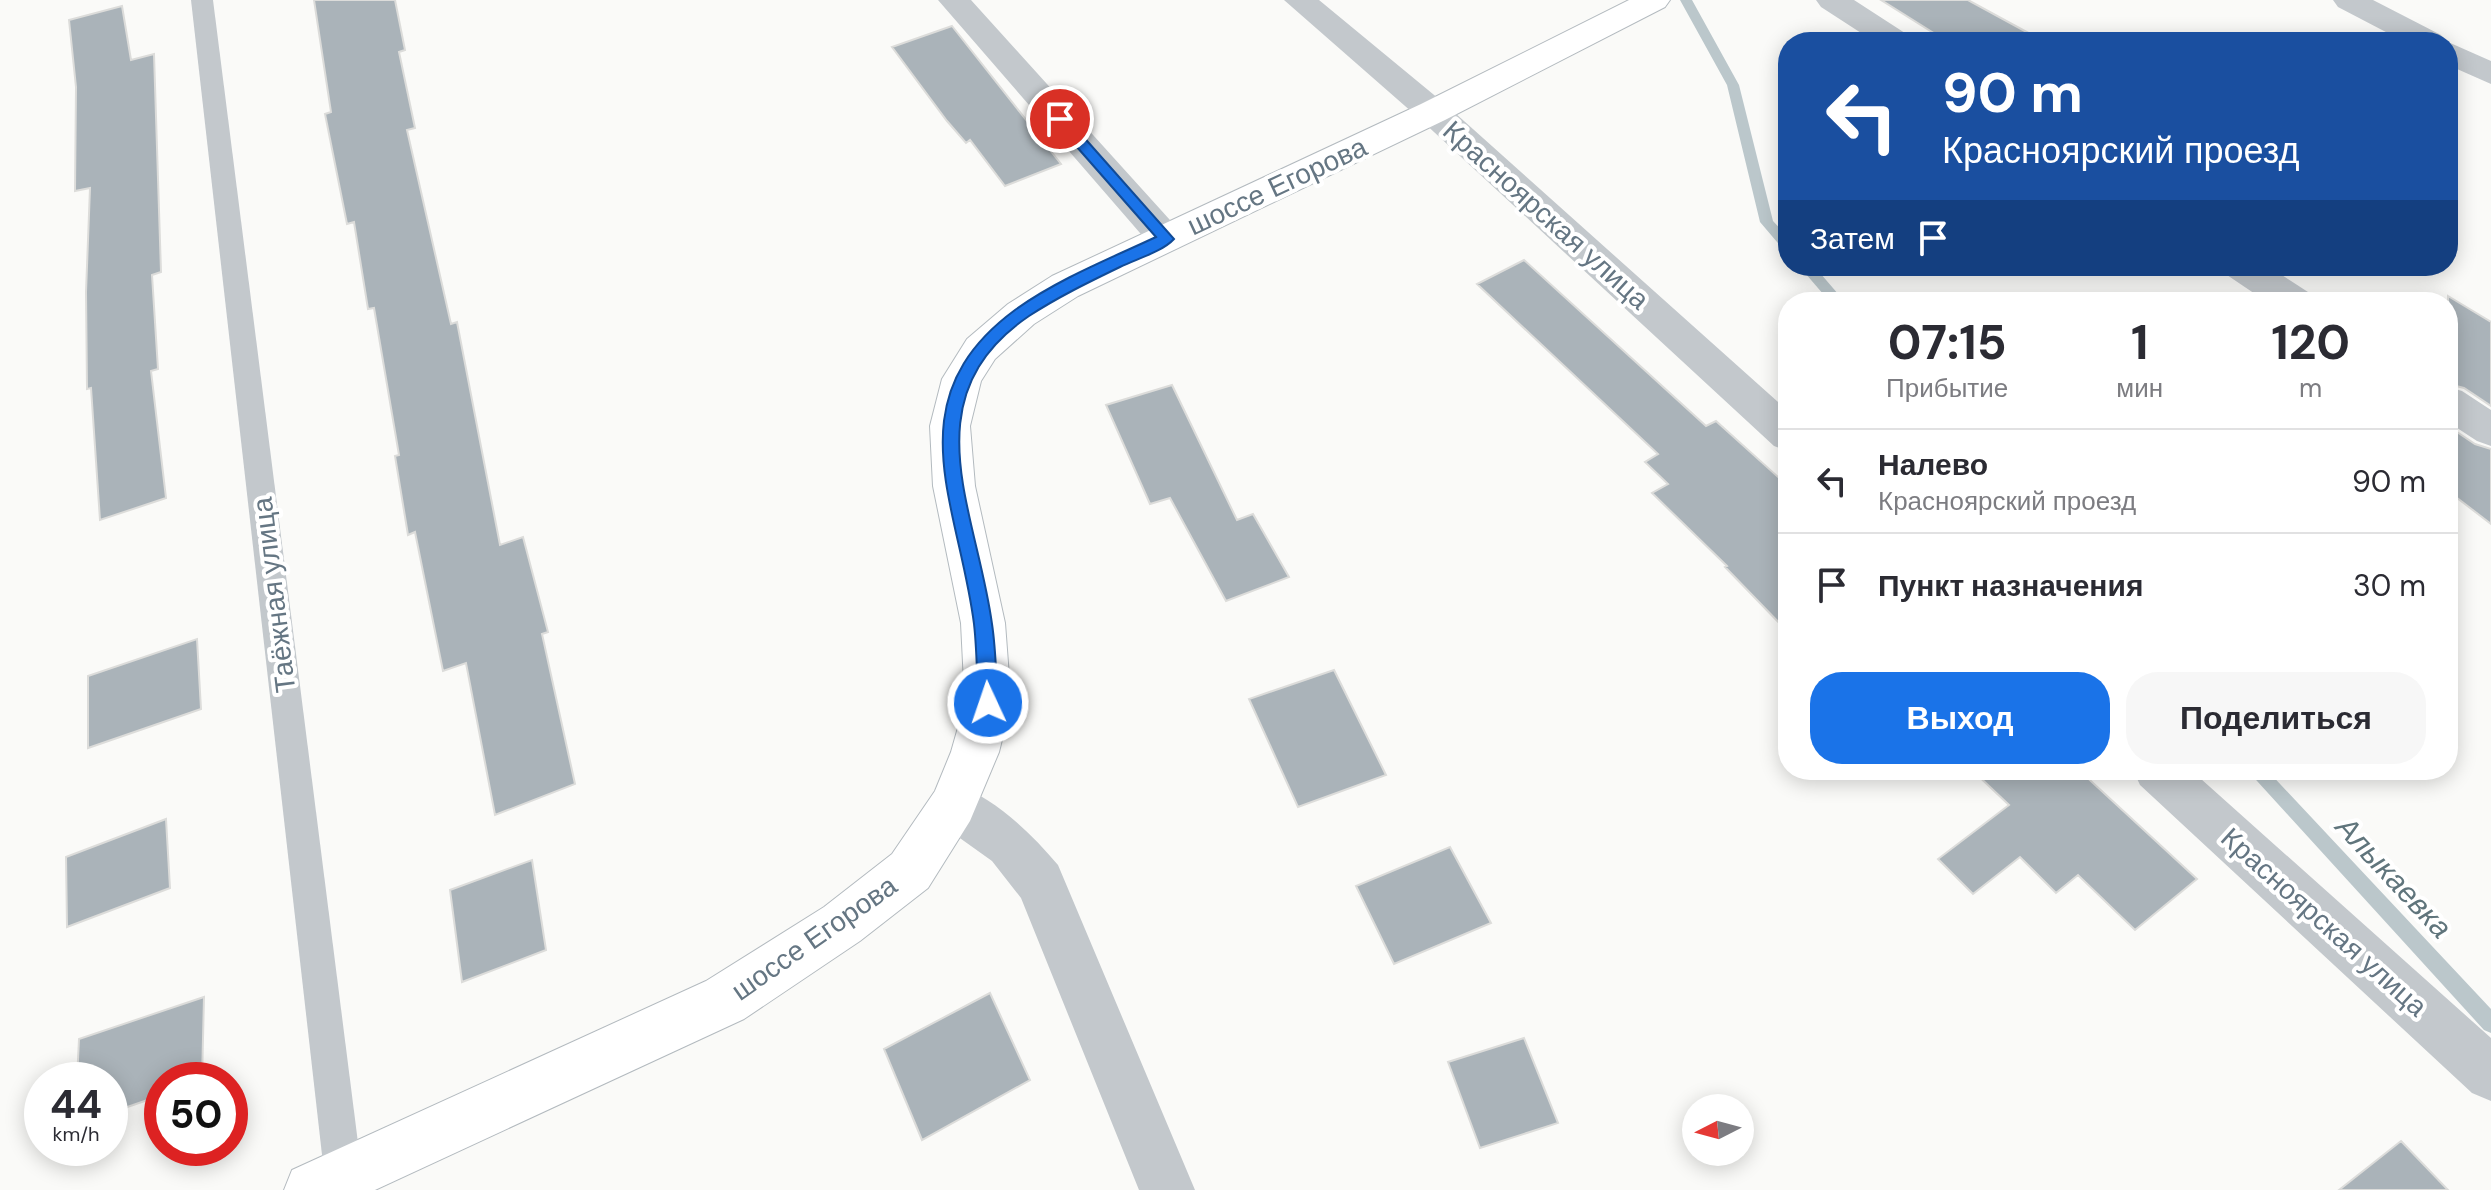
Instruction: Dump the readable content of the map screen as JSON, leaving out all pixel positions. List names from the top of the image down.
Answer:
{
  "streets": {
    "main road": ["шоссе Егорова"],
    "street": ["Красноярская улица"],
    "lane": ["Таёжная улица"]
  },
  "crossings": [
    ["шоссе Егорова", "Красноярская улица"],
    ["шоссе Егорова", "Таёжная улица"]
  ],
  "water": ["Алыкаевка"],
  "north": "left",
  "page": {
    "turn": ["90 m", "Красноярский проезд"],
    "then": "Затем",
    "eta": [
      "07:15",
      "Прибытие",
      "1",
      "мин",
      "120",
      "m"
    ],
    "list": [
      {
        "name": "Налево",
        "note": "Красноярский проезд",
        "value": "90 m"
      },
      {
        "name": "Пункт назначения",
        "value": "30 m"
      }
    ],
    "buttons": ["Выход", "Поделиться"],
    "speed": "44 km/h",
    "limit": "50"
  }
}
